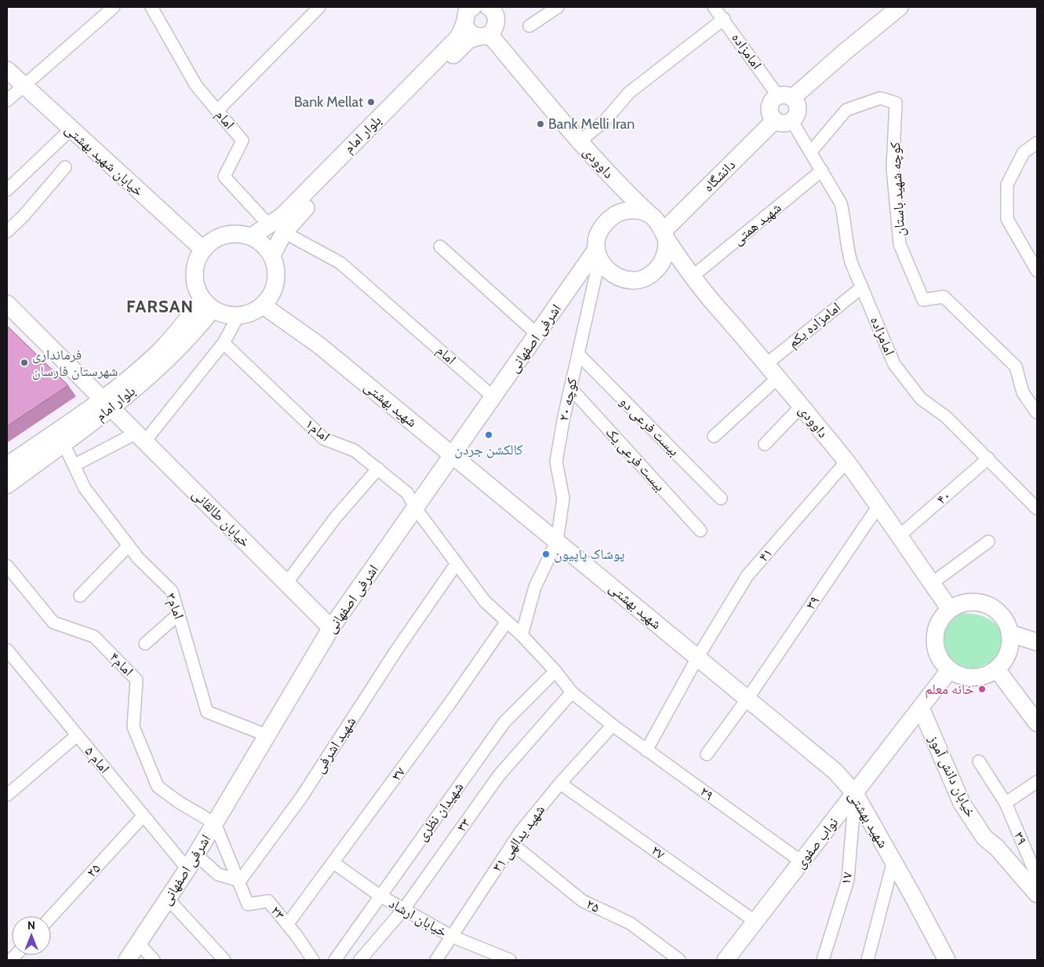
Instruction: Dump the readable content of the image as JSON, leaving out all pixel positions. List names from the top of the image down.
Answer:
{
  "streets": {
    "main road": [
      "بلوار امام",
      "خیابان شهید بهشتی",
      "داوودی",
      "دانشگاه",
      "اشرفی اصفهانی",
      "شهید بهشتی",
      "خیابان طالقانی",
      "خیابان دانش آموز",
      "نواب صفوی"
    ],
    "street": [
      "امامزاده",
      "امام",
      "کوچه شهید باستان",
      "شهید همتی",
      "امامزاده یکم",
      "کوچه ۲۰",
      "بیست فرعی دو",
      "امام۱",
      "بیست فرعی یک",
      "۴۰",
      "۴۱",
      "۳۹",
      "امام۳",
      "امام۴",
      "شهید اشرفی",
      "امام ۵",
      "۳۷",
      "۲۹",
      "شهیدان نظری",
      "۳۳",
      "۳۱ شهید یدالهی",
      "۲۷",
      "۲۵",
      "۱۷",
      "۲۳",
      "خیابان ارشاد"
    ]
  },
  "crossings": [
    ["امامزاده", "دانشگاه"],
    ["امامزاده", "کوچه شهید باستان"],
    ["امامزاده", "شهید همتی"],
    ["امامزاده", "امامزاده یکم"],
    ["امامزاده", "۴۰"],
    ["امام", "بلوار امام"],
    ["امام", "اشرفی اصفهانی"],
    ["بلوار امام", "خیابان شهید بهشتی"],
    ["بلوار امام", "داوودی"],
    ["بلوار امام", "شهید بهشتی"],
    ["بلوار امام", "خیابان طالقانی"],
    ["بلوار امام", "امام۳"],
    ["خیابان شهید بهشتی", "شهید بهشتی"],
    ["داوودی", "دانشگاه"],
    ["داوودی", "شهید همتی"],
    ["داوودی", "امامزاده یکم"],
    ["داوودی", "اشرفی اصفهانی"],
    ["داوودی", "کوچه ۲۰"],
    ["داوودی", "۴۰"],
    ["داوودی", "۴۱"],
    ["داوودی", "۳۹"],
    ["داوودی", "نواب صفوی"],
    ["دانشگاه", "اشرفی اصفهانی"],
    ["دانشگاه", "کوچه ۲۰"],
    ["اشرفی اصفهانی", "کوچه ۲۰"],
    ["اشرفی اصفهانی", "شهید بهشتی"],
    ["اشرفی اصفهانی", "امام۱"],
    ["اشرفی اصفهانی", "خیابان طالقانی"],
    ["اشرفی اصفهانی", "امام۳"],
    ["اشرفی اصفهانی", "امام۴"],
    ["اشرفی اصفهانی", "امام ۵"],
    ["کوچه ۲۰", "شهید بهشتی"],
    ["کوچه ۲۰", "بیست فرعی دو"],
    ["کوچه ۲۰", "بیست فرعی یک"],
    ["کوچه ۲۰", "۲۹"],
    ["شهید بهشتی", "۴۱"],
    ["شهید بهشتی", "۳۹"],
    ["شهید بهشتی", "نواب صفوی"],
    ["شهید بهشتی", "۱۷"],
    ["امام۱", "شهید اشرفی"],
    ["امام۱", "۳۷"],
    ["امام۱", "۲۹"],
    ["۴۱", "۲۹"],
    ["شهید اشرفی", "۲۳"],
    ["امام ۵", "۲۵"],
    ["۳۷", "۲۹"],
    ["۳۷", "۲۳"],
    ["۳۷", "خیابان ارشاد"],
    ["خیابان دانش آموز", "نواب صفوی"],
    ["۲۹", "شهیدان نظری"],
    ["۲۹", "۳۳"],
    ["۲۹", "۳۱ شهید یدالهی"],
    ["۲۹", "نواب صفوی"],
    ["شهیدان نظری", "خیابان ارشاد"],
    ["۳۳", "خیابان ارشاد"],
    ["۳۱ شهید یدالهی", "۲۷"],
    ["۳۱ شهید یدالهی", "۲۵"],
    ["۳۱ شهید یدالهی", "خیابان ارشاد"],
    ["نواب صفوی", "۲۷"],
    ["نواب صفوی", "۱۷"]
  ],
  "districts": ["FARSAN"],
  "places": [
    "Bank Mellat",
    "Bank Melli Iran",
    "فرمانداری شهرستان فارسان",
    "کالکشن جردن",
    "پوشاک پاپیون",
    "خانه معلم"
  ],
  "north": "top"
}
